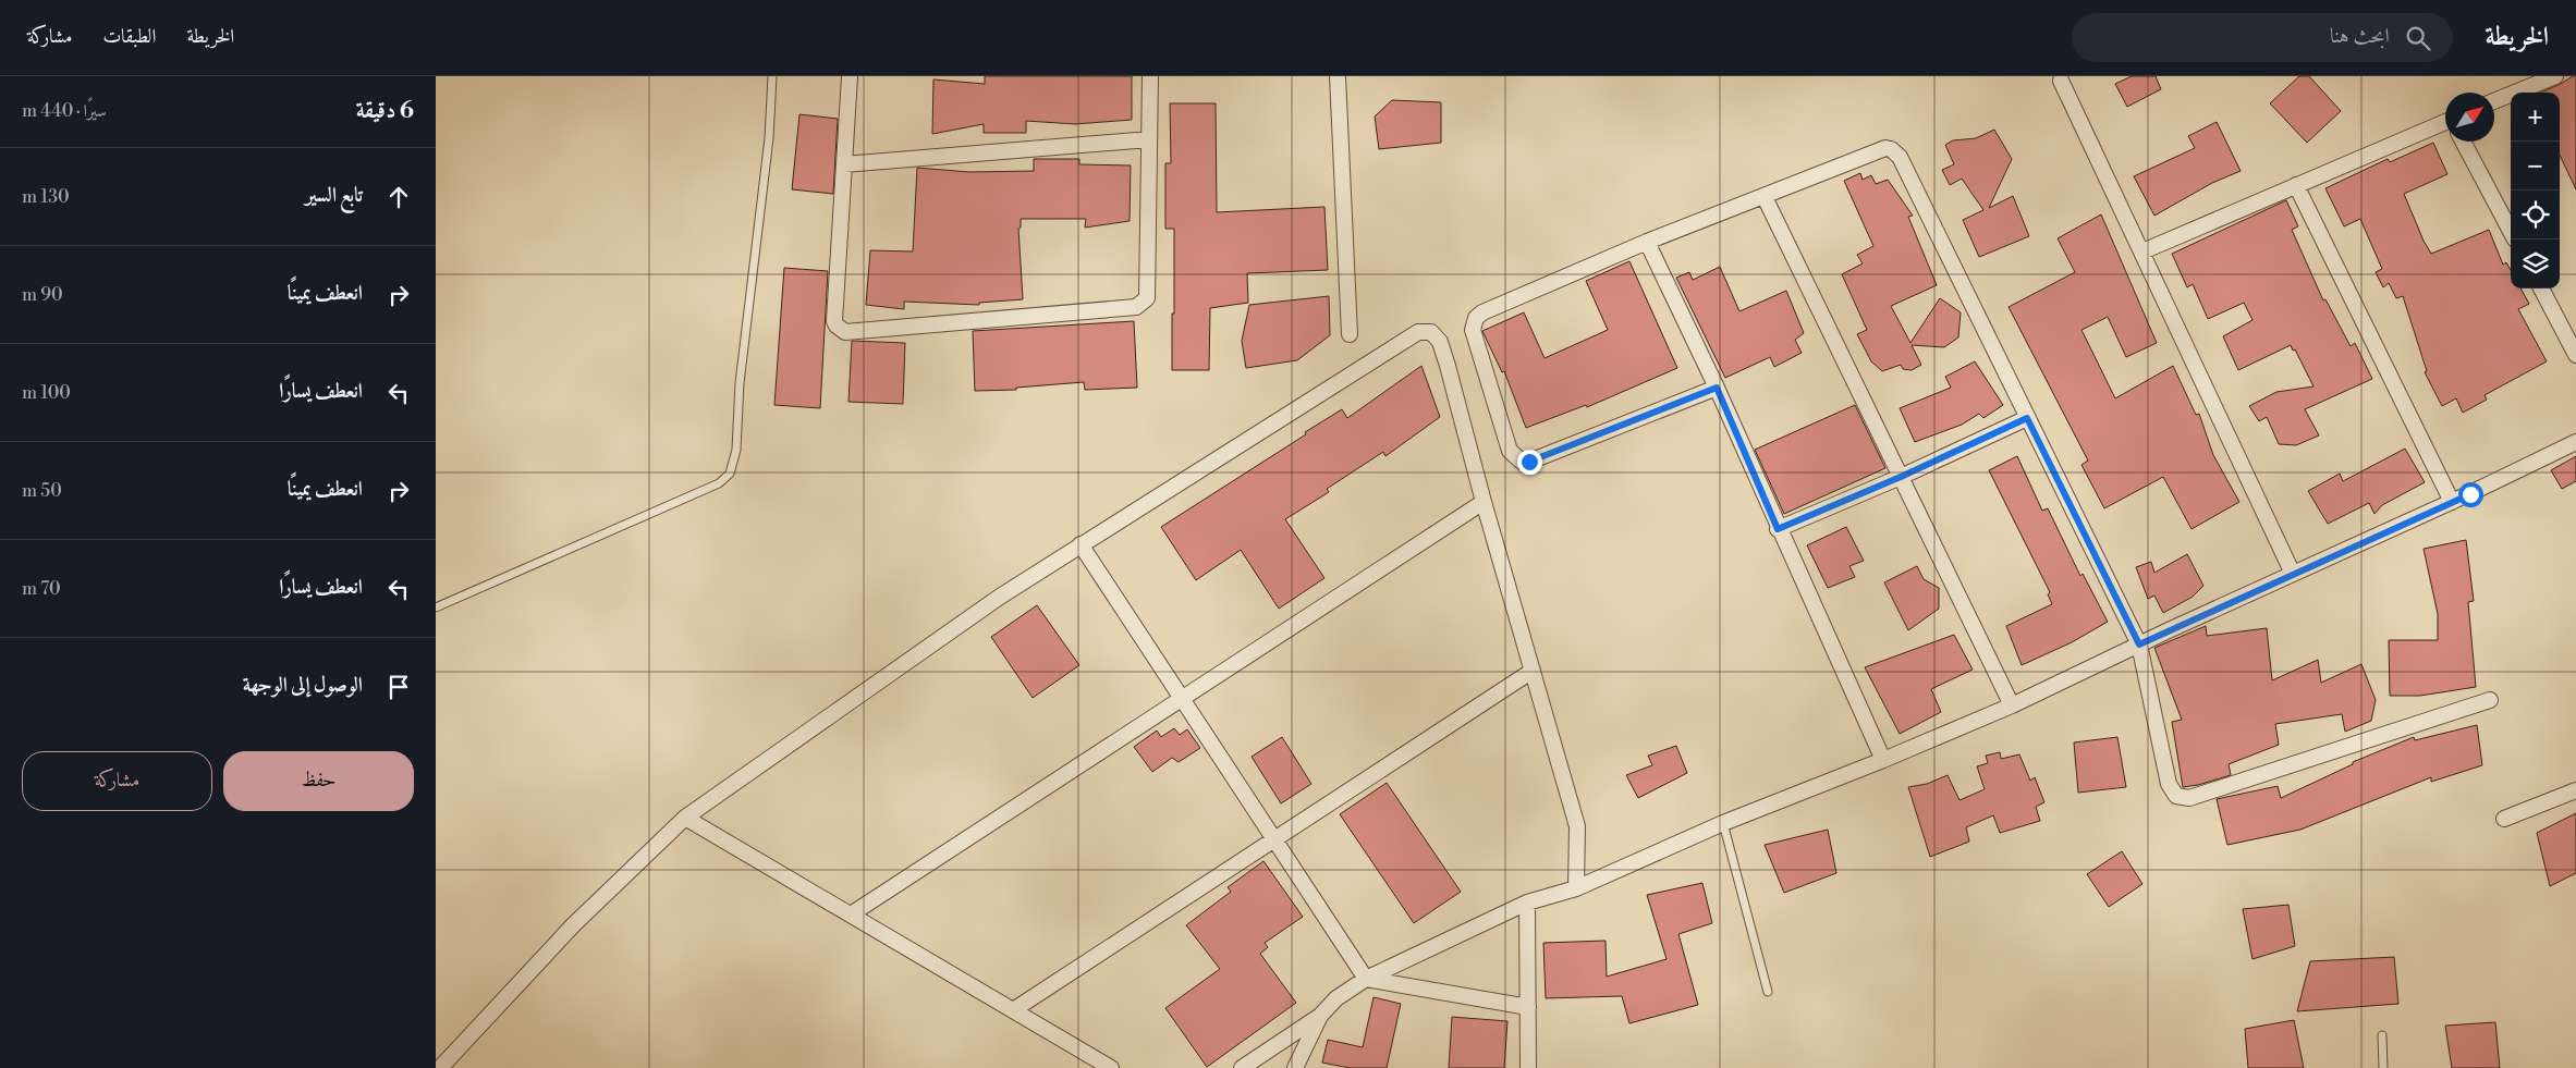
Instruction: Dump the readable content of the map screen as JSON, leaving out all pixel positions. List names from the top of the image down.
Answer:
{
  "north": "top right",
  "page": {
    "header": "الخريطة",
    "search": "ابحث هنا",
    "nav": ["الخريطة", "الطبقات", "مشاركة"],
    "heading": ["6 دقيقة", "سيرًا · 440 m"],
    "map_buttons": ["+", "−"],
    "list": [
      ["تابع السير", "130 m"],
      ["انعطف يمينًا", "90 m"],
      ["انعطف يسارًا", "100 m"],
      ["انعطف يمينًا", "50 m"],
      ["انعطف يسارًا", "70 m"],
      "الوصول إلى الوجهة"
    ],
    "buttons": ["حفظ", "مشاركة"]
  }
}
